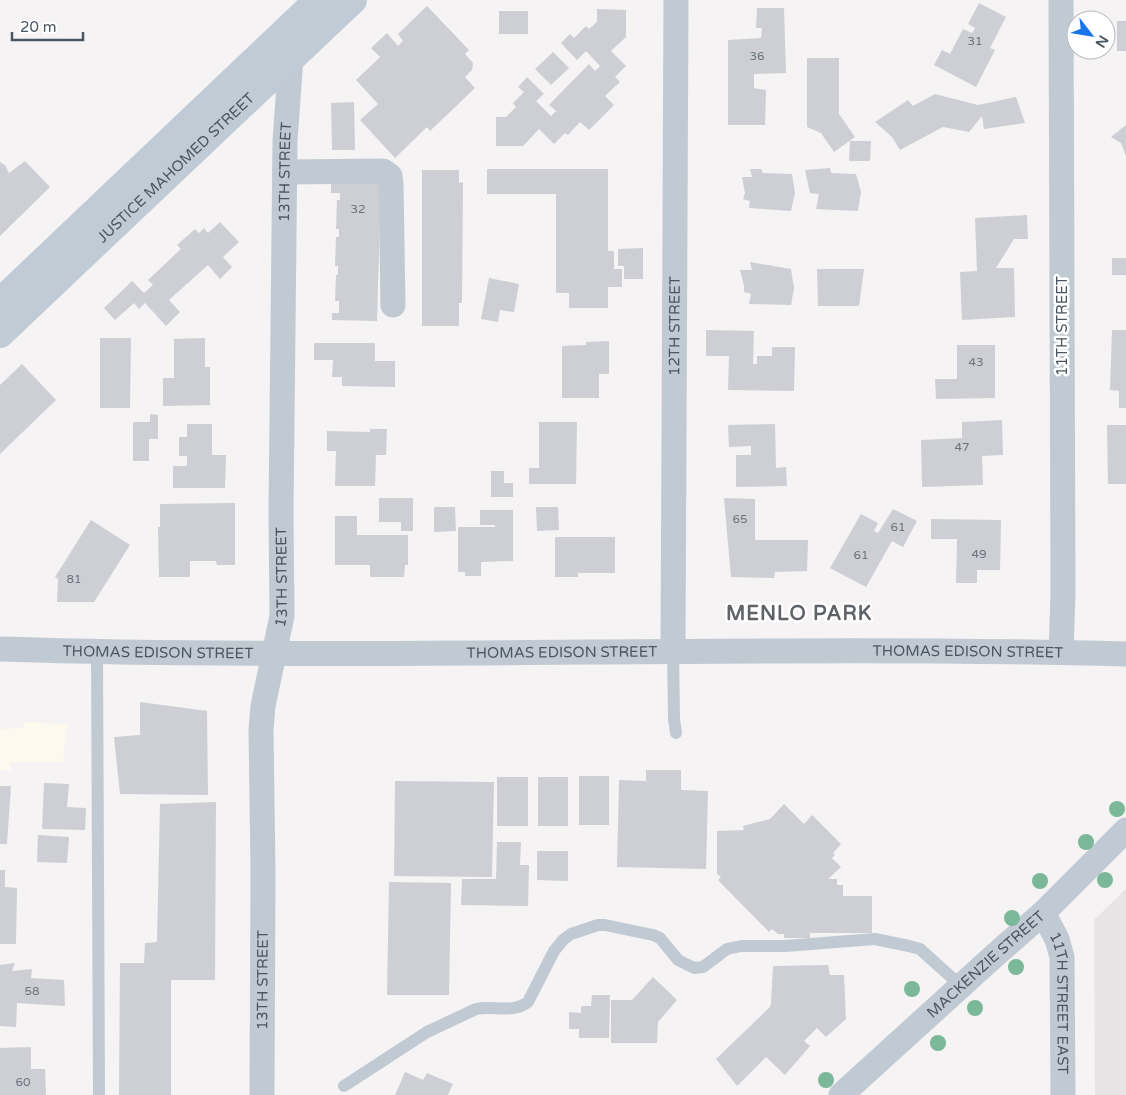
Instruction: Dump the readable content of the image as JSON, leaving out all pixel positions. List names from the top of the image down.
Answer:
{
  "streets": {
    "main road": ["JUSTICE MAHOMED STREET"],
    "street": [
      "13TH STREET",
      "12TH STREET",
      "11TH STREET",
      "THOMAS EDISON STREET",
      "MACKENZIE STREET",
      "11TH STREET EAST"
    ]
  },
  "crossings": [
    ["JUSTICE MAHOMED STREET", "13TH STREET"],
    ["13TH STREET", "THOMAS EDISON STREET"],
    ["12TH STREET", "THOMAS EDISON STREET"],
    ["11TH STREET", "THOMAS EDISON STREET"],
    ["MACKENZIE STREET", "11TH STREET EAST"]
  ],
  "districts": ["MENLO PARK"],
  "house_numbers": [
    "31",
    "36",
    "32",
    "43",
    "47",
    "65",
    "61",
    "49",
    "61",
    "81",
    "58",
    "60"
  ],
  "scale_bar": "20 m",
  "north": "bottom right"
}
